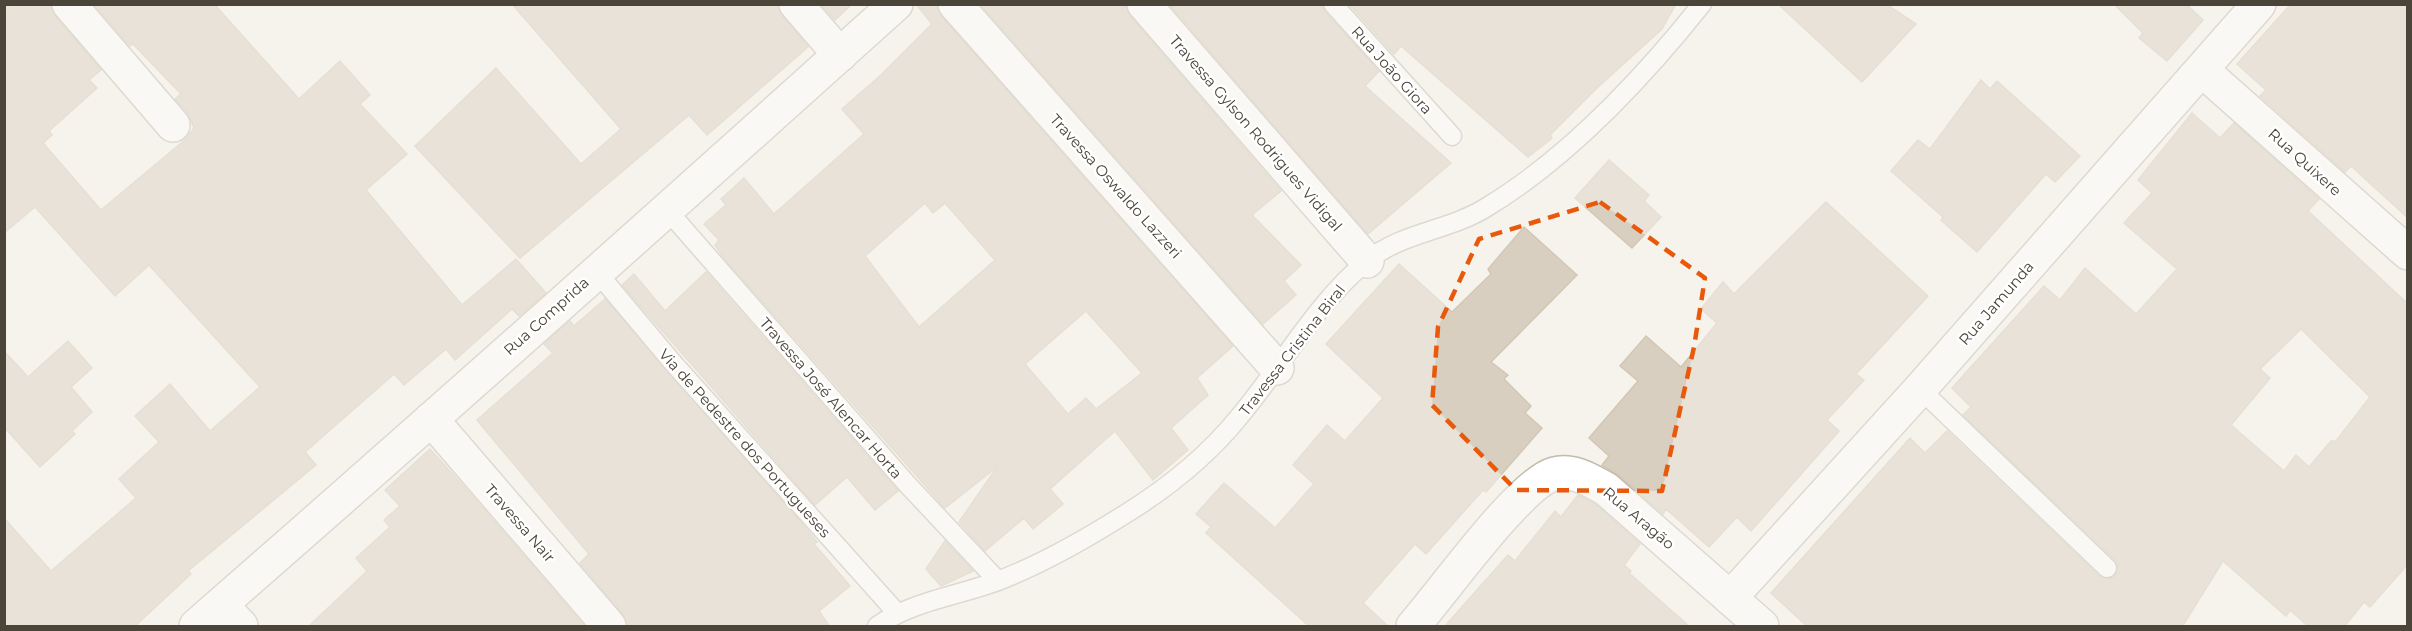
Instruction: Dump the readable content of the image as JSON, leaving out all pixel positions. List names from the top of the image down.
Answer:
{
  "streets": {
    "street": [
      "Travessa Gylson Rodrigues Vidigal",
      "Rua Quixere",
      "Travessa Oswaldo Lazzeri",
      "Rua Jamunda",
      "Rua Comprida",
      "Rua Aragão",
      "Travessa Nair"
    ],
    "lane": [
      "Rua João Giora",
      "Travessa Cristina Biral",
      "Travessa José Alencar Horta",
      "Via de Pedestre dos Portugueses"
    ]
  },
  "crossings": [
    ["Travessa Gylson Rodrigues Vidigal", "Travessa Cristina Biral"],
    ["Rua Quixere", "Rua Jamunda"],
    ["Travessa Oswaldo Lazzeri", "Travessa Cristina Biral"],
    ["Rua Jamunda", "Rua Aragão"],
    ["Rua Comprida", "Travessa José Alencar Horta"],
    ["Rua Comprida", "Via de Pedestre dos Portugueses"],
    ["Rua Comprida", "Travessa Nair"],
    ["Travessa Cristina Biral", "Travessa José Alencar Horta"],
    ["Travessa Cristina Biral", "Via de Pedestre dos Portugueses"]
  ]
}
